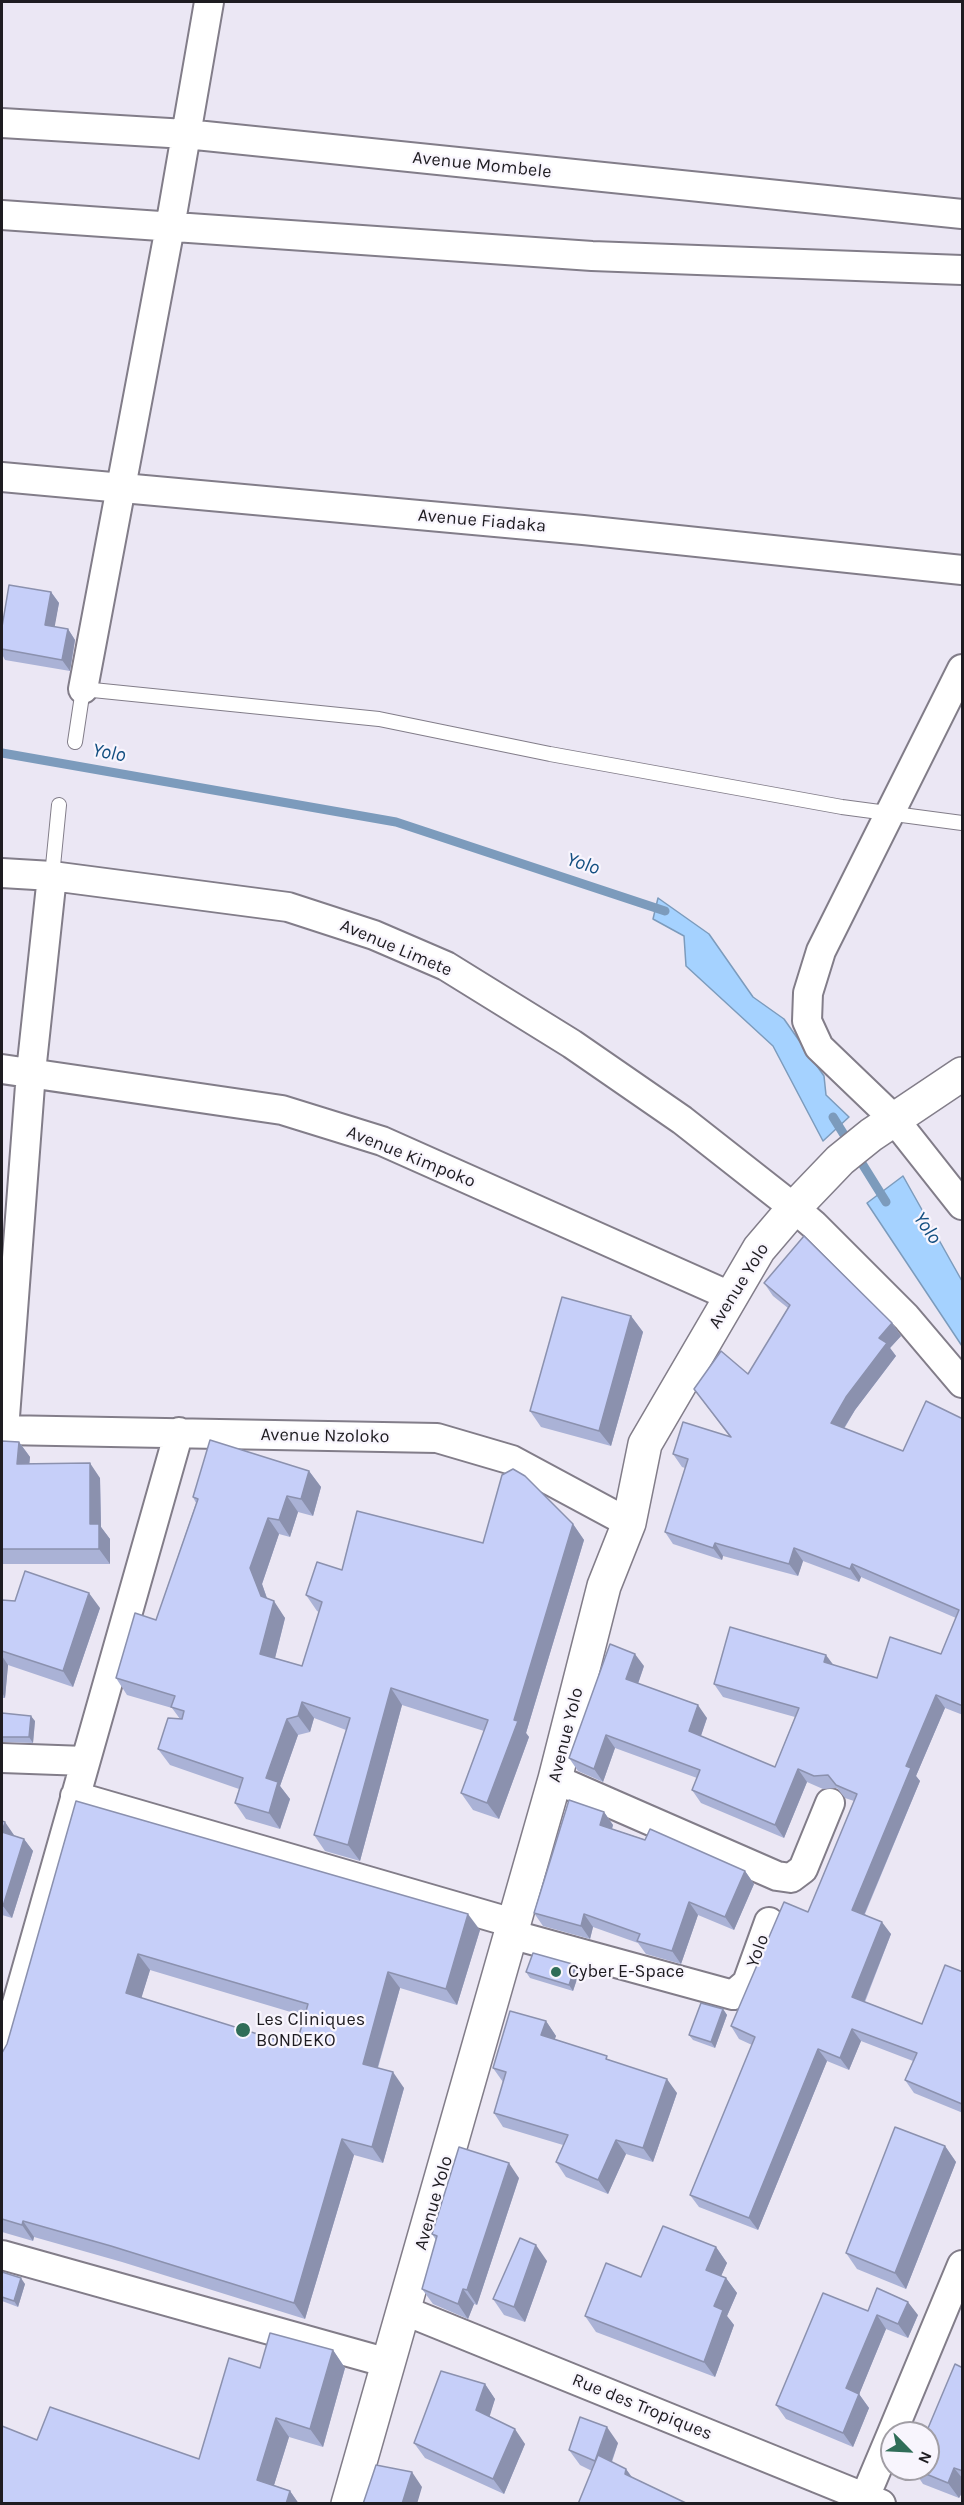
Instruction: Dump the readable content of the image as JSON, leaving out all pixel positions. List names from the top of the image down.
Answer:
{
  "streets": {
    "street": [
      "Avenue Mombele",
      "Avenue Fiadaka",
      "Avenue Limete",
      "Avenue Kimpoko",
      "Avenue Yolo",
      "Avenue Nzoloko",
      "Yolo",
      "Rue des Tropiques"
    ]
  },
  "crossings": [
    ["Avenue Limete", "Avenue Yolo"],
    ["Avenue Kimpoko", "Avenue Yolo"],
    ["Avenue Yolo", "Avenue Nzoloko"],
    ["Avenue Yolo", "Yolo"],
    ["Avenue Yolo", "Rue des Tropiques"]
  ],
  "water": ["Yolo"],
  "places": ["Cyber E-Space", "Les Cliniques BONDEKO"],
  "north": "bottom right"
}
